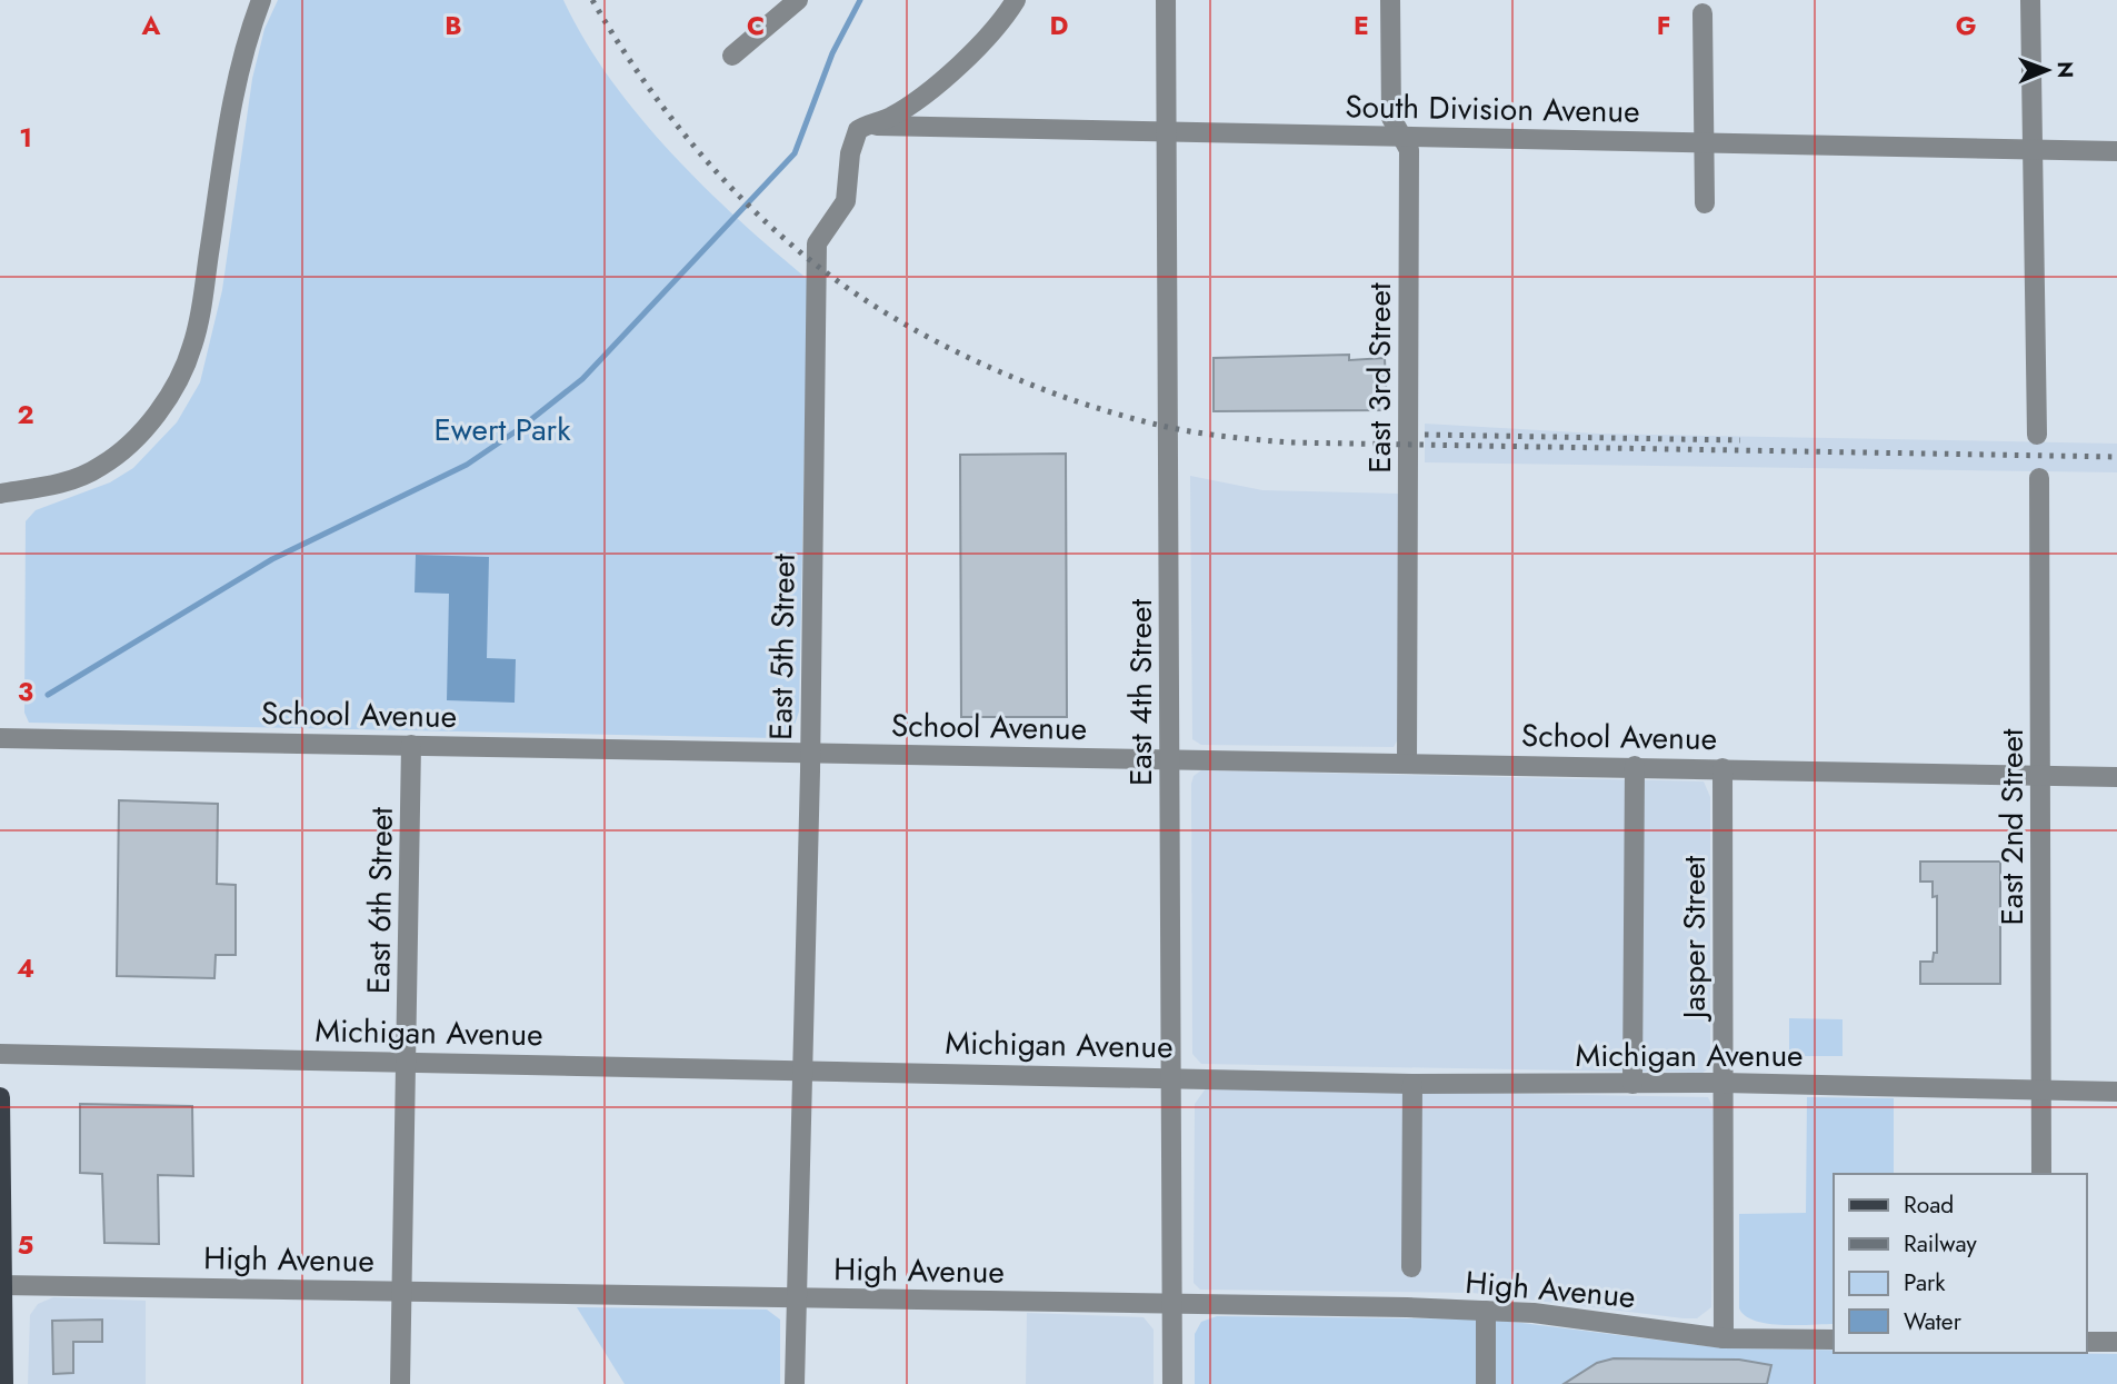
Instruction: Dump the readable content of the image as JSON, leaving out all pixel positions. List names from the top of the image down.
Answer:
{
  "streets": {
    "street": [
      "South Division Avenue",
      "East 3rd Street",
      "East 5th Street",
      "East 4th Street",
      "School Avenue",
      "East 2nd Street",
      "East 6th Street",
      "Jasper Street",
      "Michigan Avenue",
      "High Avenue"
    ]
  },
  "crossings": [
    ["South Division Avenue", "East 3rd Street"],
    ["South Division Avenue", "East 5th Street"],
    ["South Division Avenue", "East 4th Street"],
    ["East 3rd Street", "School Avenue"],
    ["East 5th Street", "School Avenue"],
    ["East 5th Street", "Michigan Avenue"],
    ["East 5th Street", "High Avenue"],
    ["East 4th Street", "School Avenue"],
    ["East 4th Street", "Michigan Avenue"],
    ["East 4th Street", "High Avenue"],
    ["School Avenue", "East 2nd Street"],
    ["School Avenue", "East 6th Street"],
    ["School Avenue", "Jasper Street"],
    ["East 2nd Street", "Michigan Avenue"],
    ["East 6th Street", "Michigan Avenue"],
    ["East 6th Street", "High Avenue"],
    ["Jasper Street", "Michigan Avenue"],
    ["Jasper Street", "High Avenue"]
  ],
  "parks": ["Ewert Park"],
  "legend": [
    "Road",
    "Railway",
    "Park",
    "Water"
  ],
  "north": "right",
  "grid": {
    "columns": [
      "A",
      "B",
      "C",
      "D",
      "E",
      "F",
      "G"
    ],
    "rows": [
      "1",
      "2",
      "3",
      "4",
      "5"
    ]
  }
}
